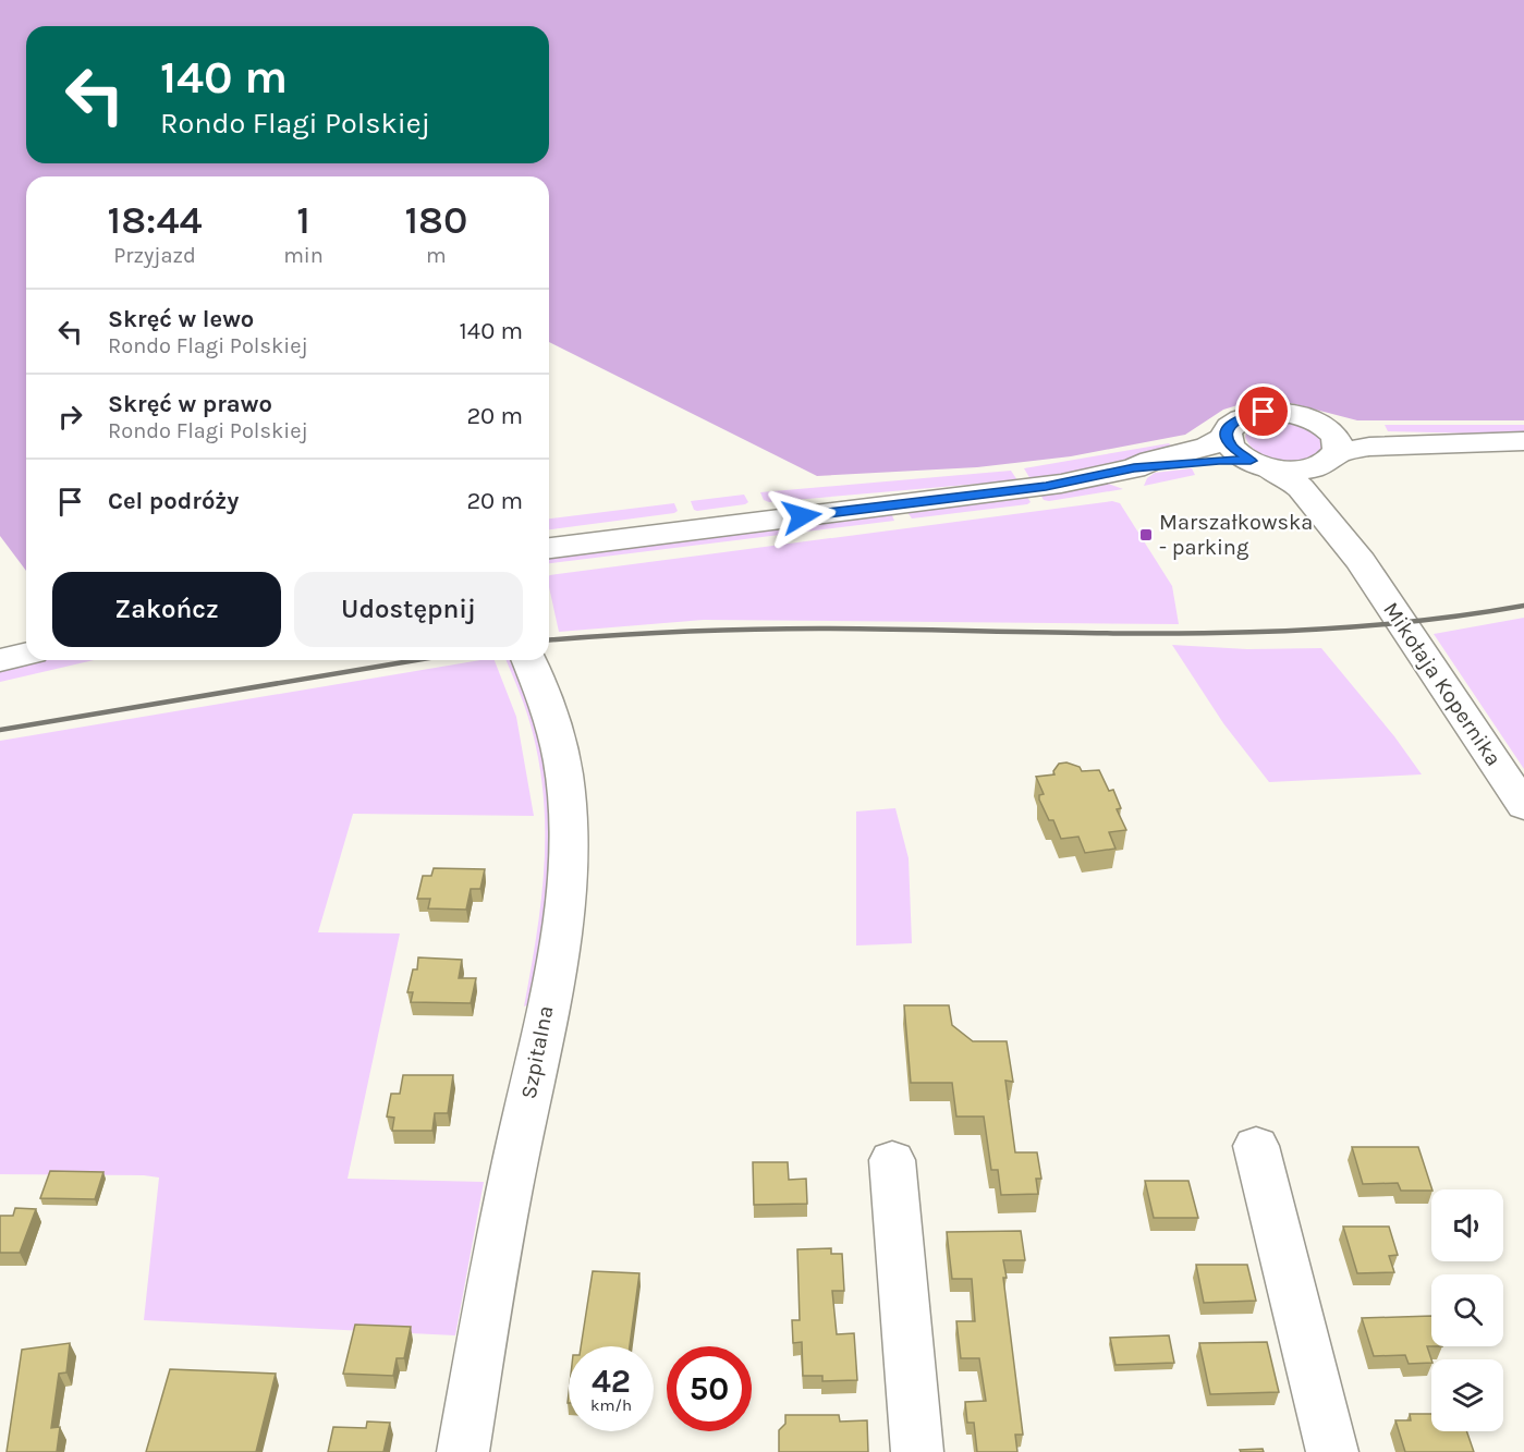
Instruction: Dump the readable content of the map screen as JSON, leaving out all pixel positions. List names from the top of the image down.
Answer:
{
  "streets": {
    "main road": ["Mikołaja Kopernika", "Szpitalna"]
  },
  "places": {
    "transit": ["Marszałkowska - parking"]
  },
  "page": {
    "turn": ["140 m", "Rondo Flagi Polskiej"],
    "eta": [
      "18:44",
      "Przyjazd",
      "1",
      "min",
      "180",
      "m"
    ],
    "list": [
      {
        "name": "Skręć w lewo",
        "note": "Rondo Flagi Polskiej",
        "value": "140 m"
      },
      {
        "name": "Skręć w prawo",
        "note": "Rondo Flagi Polskiej",
        "value": "20 m"
      },
      {
        "name": "Cel podróży",
        "value": "20 m"
      }
    ],
    "buttons": ["Zakończ", "Udostępnij"],
    "speed": "42 km/h",
    "limit": "50"
  }
}
